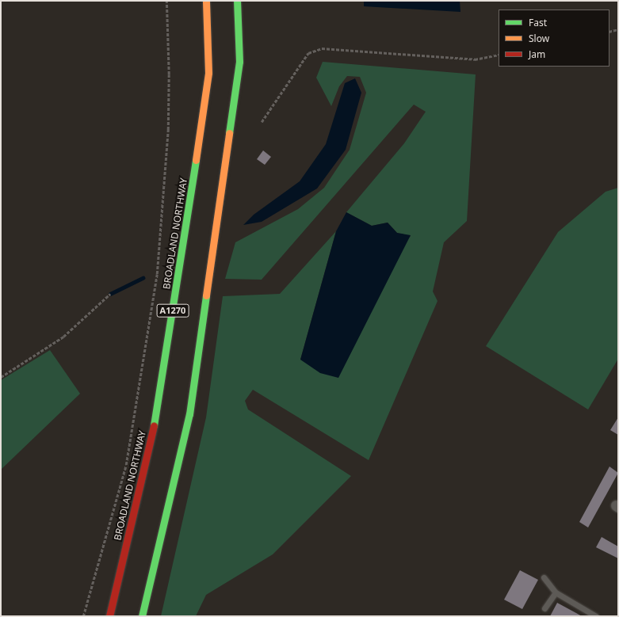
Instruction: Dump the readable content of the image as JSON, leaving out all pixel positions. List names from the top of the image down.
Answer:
{
  "streets": {
    "highway": ["BROADLAND NORTHWAY", "A1270"]
  },
  "legend": ["Fast", "Slow", "Jam"]
}
